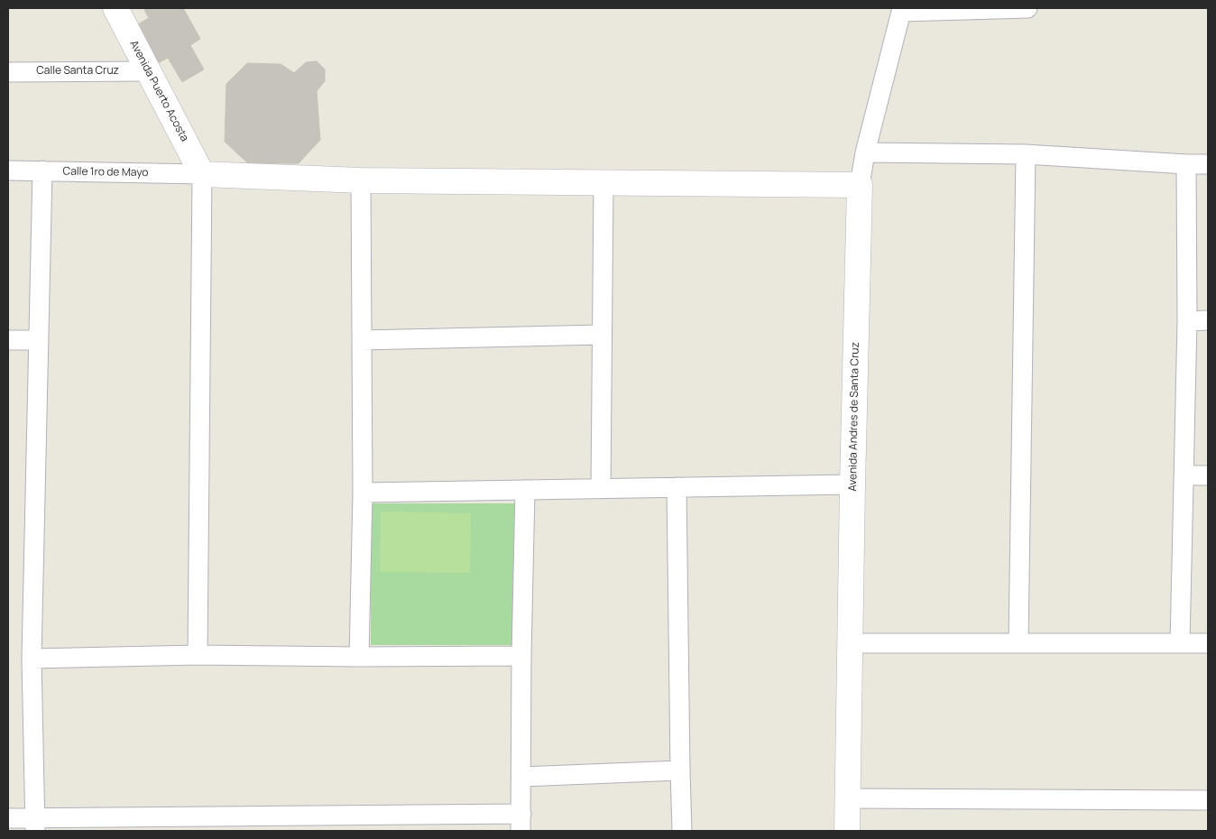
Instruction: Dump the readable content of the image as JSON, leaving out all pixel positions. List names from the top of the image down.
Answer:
{
  "streets": {
    "street": [
      "Calle Santa Cruz",
      "Avenida Puerto Acosta",
      "Calle 1ro de Mayo",
      "Avenida Andres de Santa Cruz"
    ]
  },
  "crossings": [
    ["Calle Santa Cruz", "Avenida Puerto Acosta"],
    ["Avenida Puerto Acosta", "Calle 1ro de Mayo"]
  ]
}
